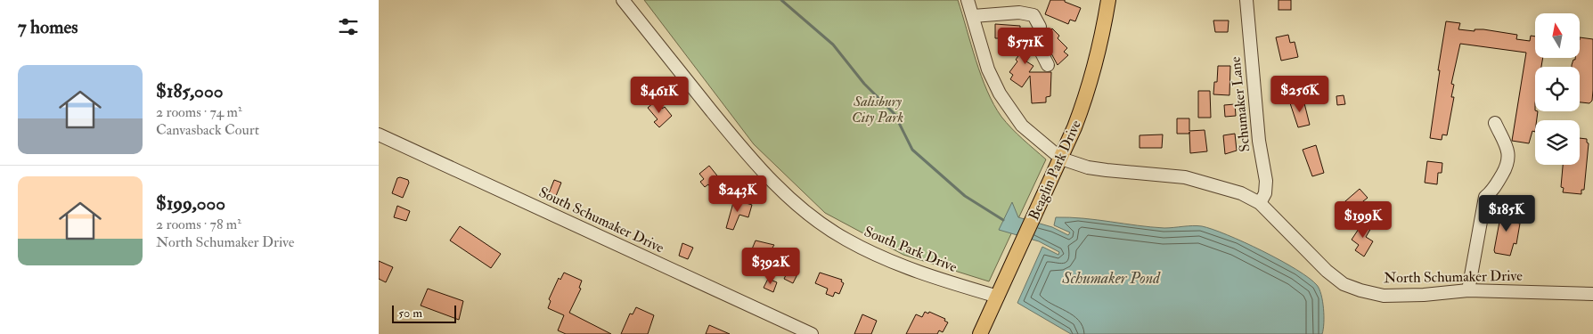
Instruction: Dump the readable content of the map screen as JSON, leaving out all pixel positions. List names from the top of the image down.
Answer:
{
  "streets": {
    "main road": ["Beaglin Park Drive"],
    "street": [
      "Schumaker Lane",
      "South Schumaker Drive",
      "South Park Drive",
      "North Schumaker Drive"
    ]
  },
  "crossings": [
    ["Schumaker Lane", "North Schumaker Drive"],
    ["Beaglin Park Drive", "South Park Drive"],
    ["Beaglin Park Drive", "North Schumaker Drive"]
  ],
  "water": ["Schumaker Pond"],
  "parks": ["Salisbury City Park"],
  "scale_bar": "50 m",
  "north": "top",
  "page": {
    "heading": "7 homes",
    "price": [
      "$571K",
      "$256K",
      "$461K",
      "$243K",
      "$185K",
      "$199K",
      "$392K"
    ],
    "list": [
      {
        "name": "$185,000",
        "note": "2 rooms · 74 m² · Canvasback Court"
      },
      {
        "name": "$199,000",
        "note": "2 rooms · 78 m² · North Schumaker Drive"
      }
    ],
    "scale": "50 m"
  }
}
